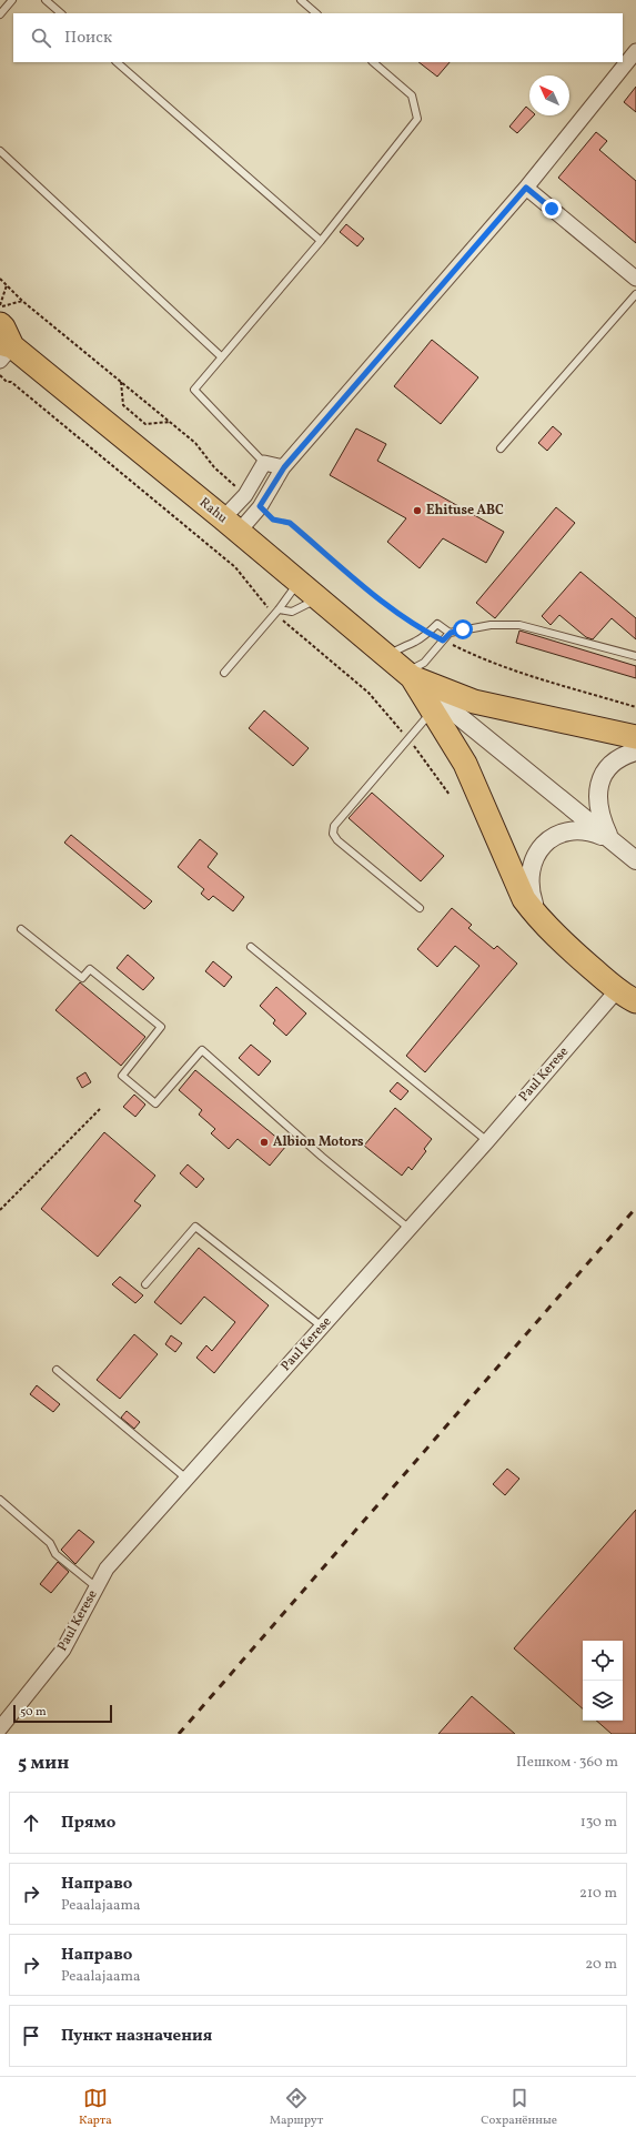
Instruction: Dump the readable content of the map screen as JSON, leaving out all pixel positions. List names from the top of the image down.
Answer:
{
  "streets": {
    "highway": ["Rahu"],
    "street": ["Paul Kerese"]
  },
  "places": ["Ehituse ABC", "Albion Motors"],
  "scale_bar": "50 m",
  "north": "top left",
  "page": {
    "search": "Поиск",
    "scale": "50 m",
    "heading": ["5 мин", "Пешком · 360 m"],
    "list": [
      ["Прямо", "130 m"],
      ["Направо", "Peaalajaama", "210 m"],
      ["Направо", "Peaalajaama", "20 m"],
      "Пункт назначения"
    ],
    "nav": ["Карта", "Маршрут", "Сохранённые"]
  }
}
